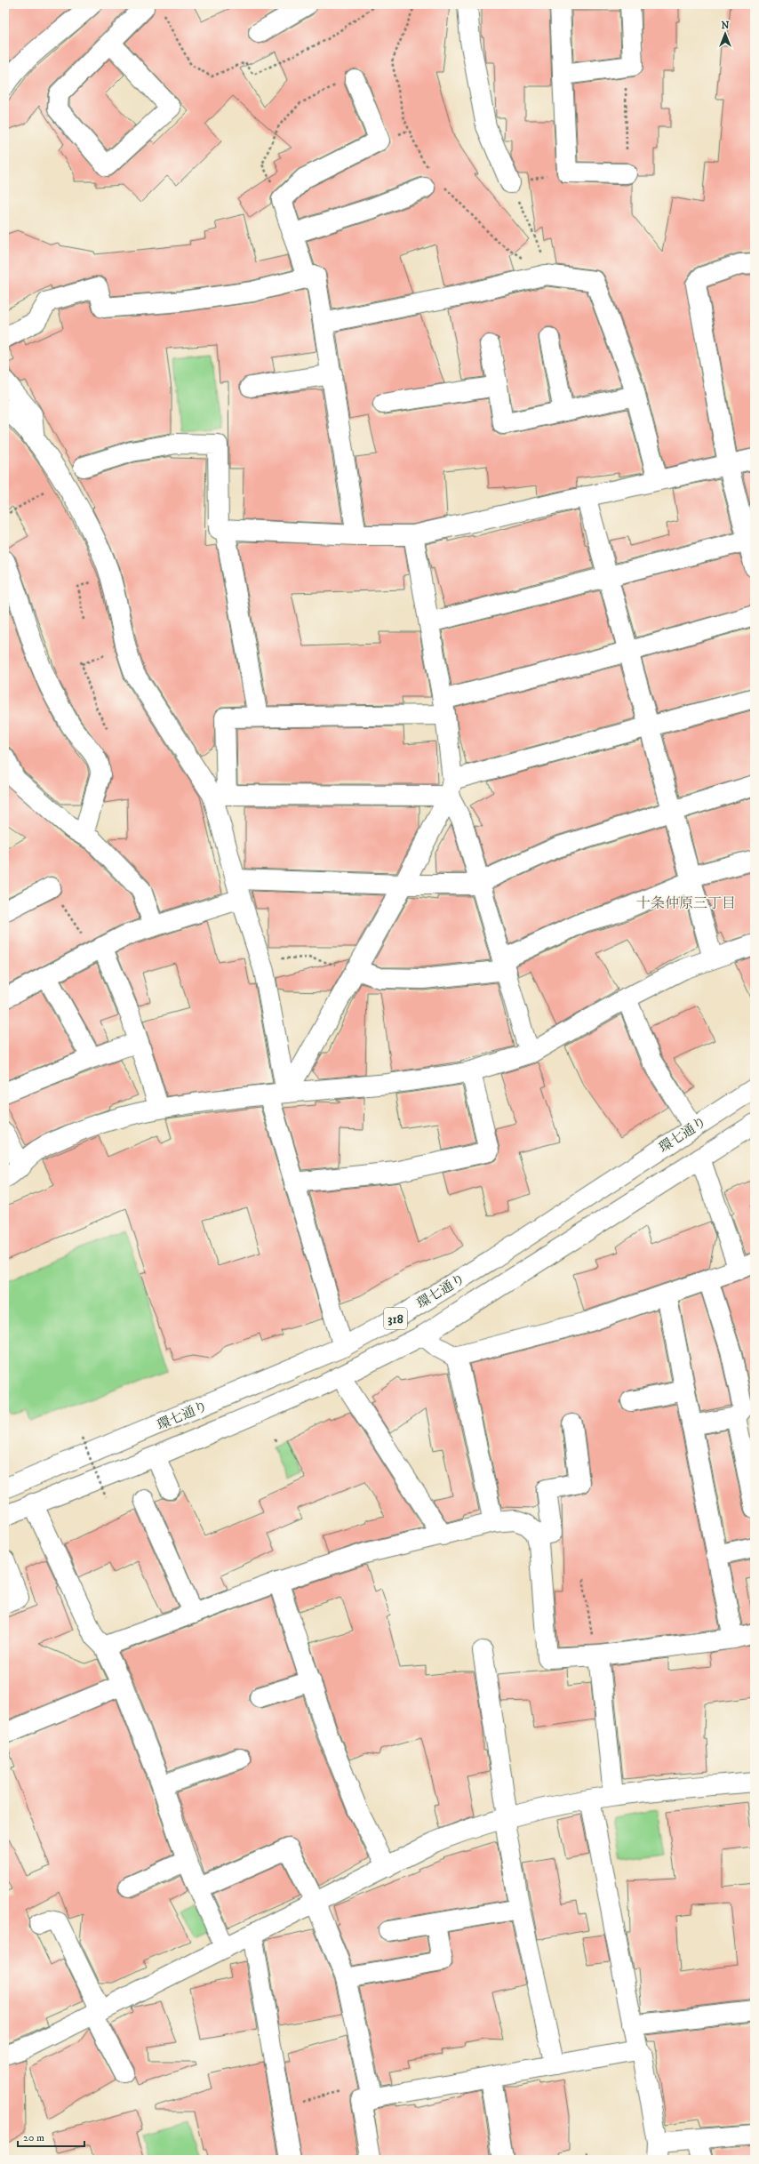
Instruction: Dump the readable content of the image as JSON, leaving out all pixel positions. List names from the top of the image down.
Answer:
{
  "streets": {
    "street": ["環七通り", "318"]
  },
  "districts": ["十条仲原三丁目"],
  "scale_bar": "20 m",
  "north": "top"
}
